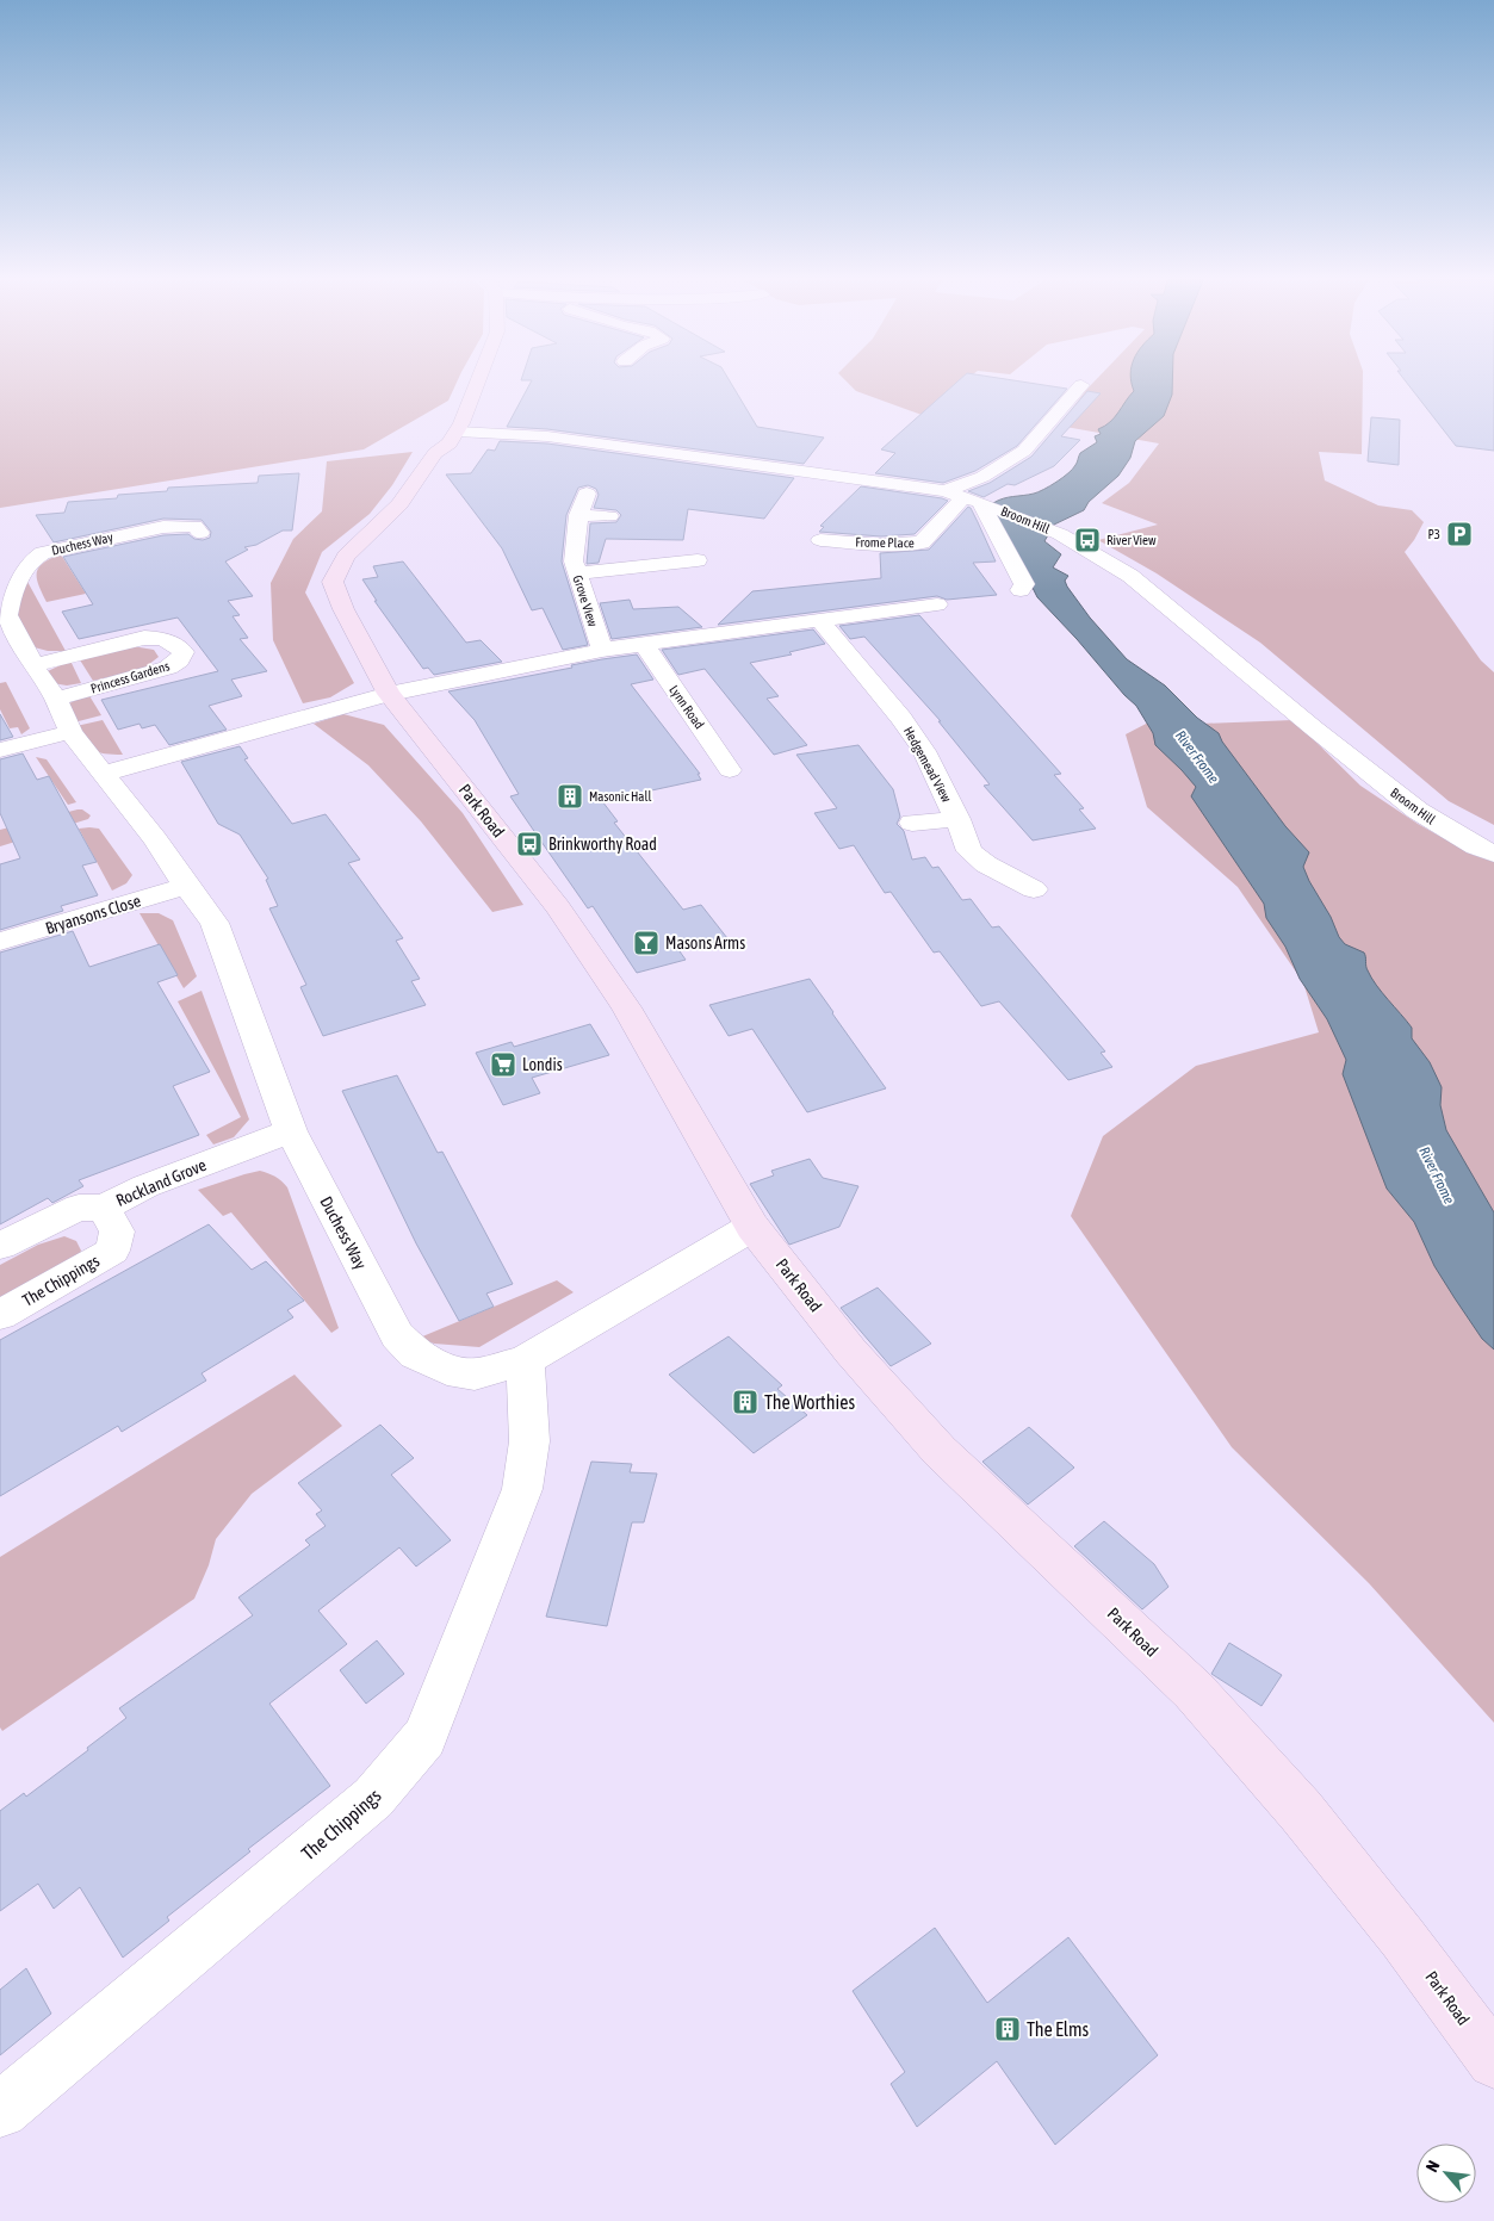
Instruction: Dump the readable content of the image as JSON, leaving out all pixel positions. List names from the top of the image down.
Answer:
{
  "streets": {
    "main road": ["Park Road"],
    "street": [
      "Broom Hill",
      "Frome Place",
      "Duchess Way",
      "Grove View",
      "Princess Gardens",
      "Lynn Road",
      "Hedgemead View",
      "Bryansons Close",
      "Rockland Grove",
      "The Chippings"
    ]
  },
  "crossings": [
    ["Broom Hill", "Frome Place"],
    ["Broom Hill", "Park Road"],
    ["Duchess Way", "Princess Gardens"],
    ["Duchess Way", "Park Road"],
    ["Duchess Way", "Bryansons Close"],
    ["Duchess Way", "Rockland Grove"],
    ["Duchess Way", "The Chippings"],
    ["Rockland Grove", "The Chippings"]
  ],
  "water": ["River Frome"],
  "places": {
    "parking": ["P3"],
    "bus stop": ["River View", "Brinkworthy Road"],
    "building": ["Masonic Hall", "The Worthies", "The Elms"],
    "bar": ["Masons Arms"],
    "supermarket": ["Londis"]
  },
  "north": "top left"
}
